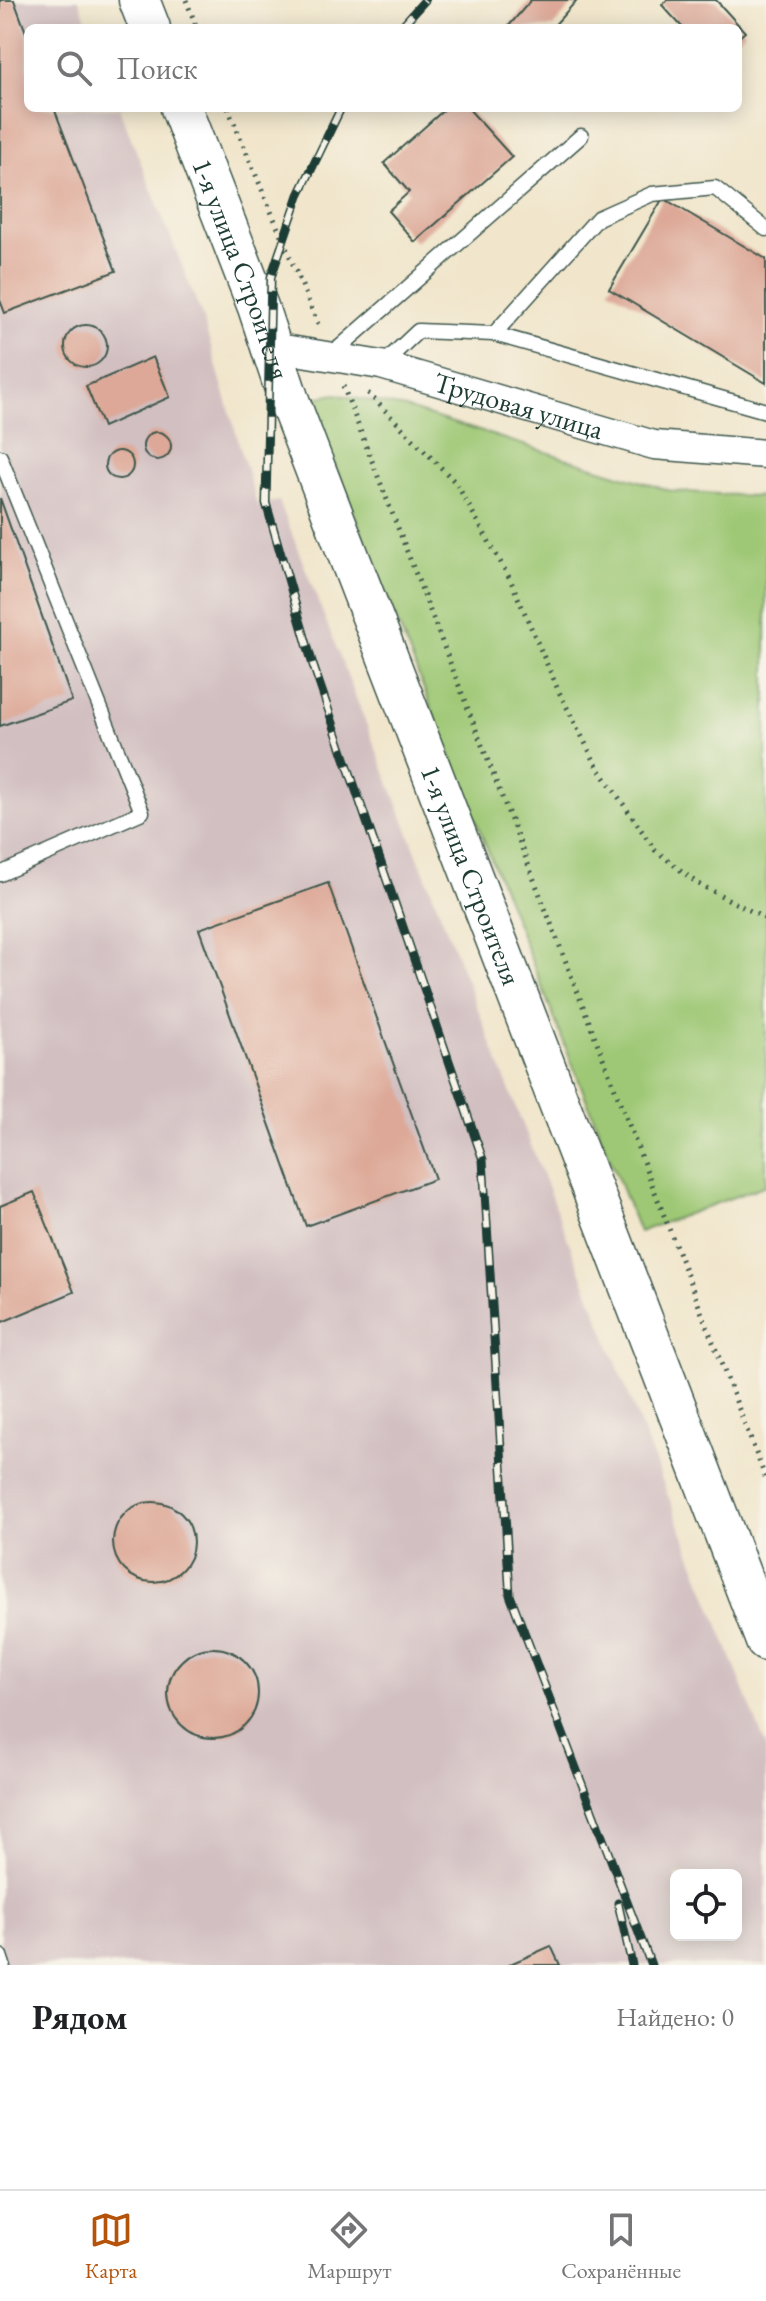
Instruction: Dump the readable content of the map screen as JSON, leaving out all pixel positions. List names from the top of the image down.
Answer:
{
  "streets": {
    "street": ["1-я улица Строителя", "Трудовая улица"]
  },
  "crossings": [
    ["1-я улица Строителя", "Трудовая улица"]
  ],
  "page": {
    "search": "Поиск",
    "heading": ["Рядом", "Найдено: 0"],
    "nav": ["Карта", "Маршрут", "Сохранённые"]
  }
}
